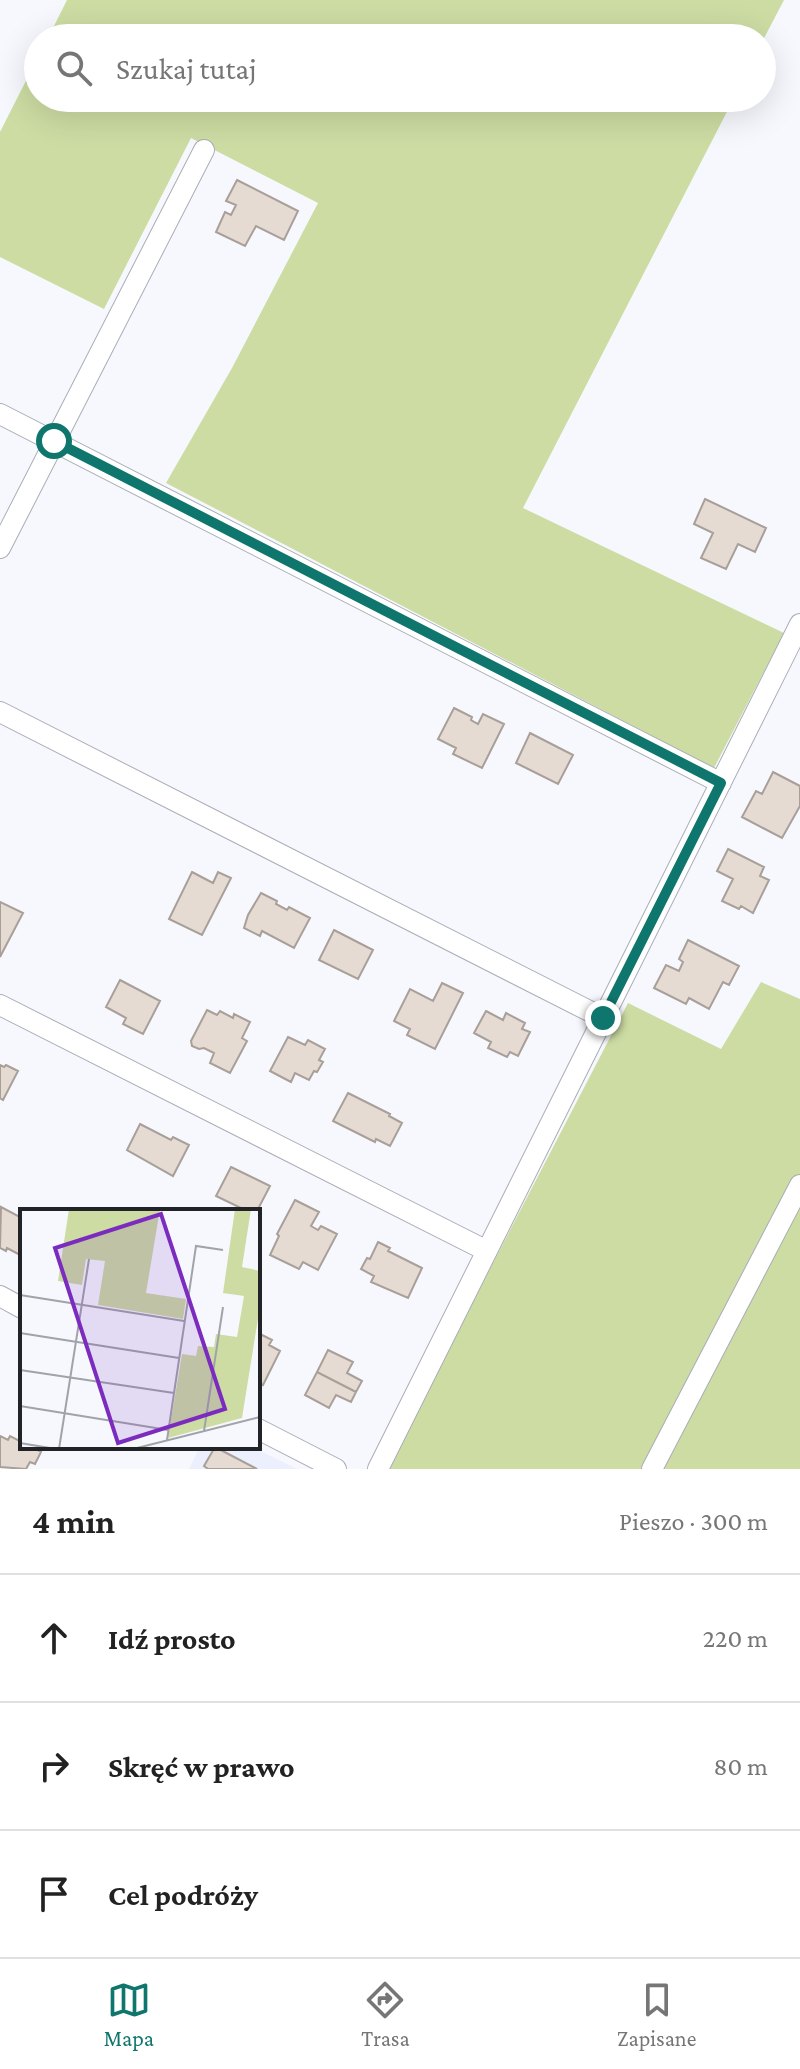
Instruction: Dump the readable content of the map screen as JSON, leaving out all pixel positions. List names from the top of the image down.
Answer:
{
  "page": {
    "search": "Szukaj tutaj",
    "heading": ["4 min", "Pieszo · 300 m"],
    "list": [
      ["Idź prosto", "220 m"],
      ["Skręć w prawo", "80 m"],
      "Cel podróży"
    ],
    "nav": ["Mapa", "Trasa", "Zapisane"]
  }
}
